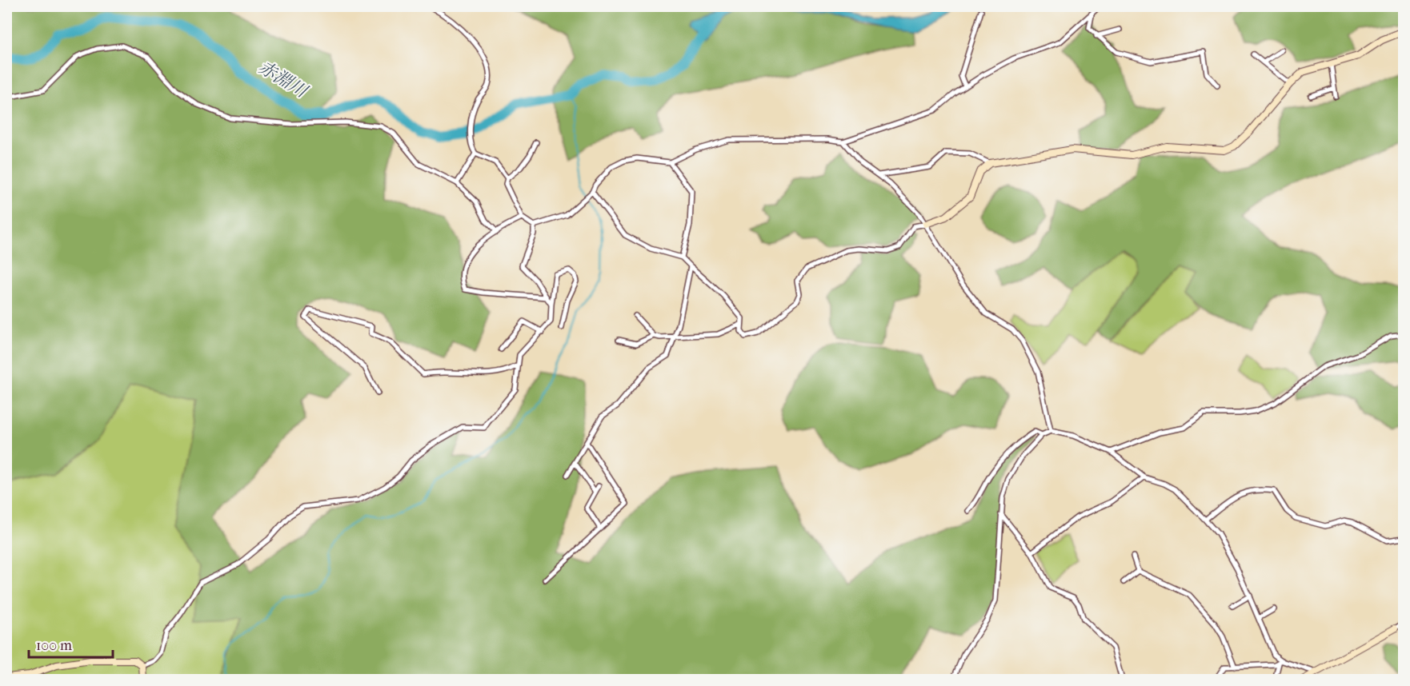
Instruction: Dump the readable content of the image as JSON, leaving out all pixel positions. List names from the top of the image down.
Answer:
{
  "water": ["赤淵川"],
  "scale_bar": "100 m"
}
